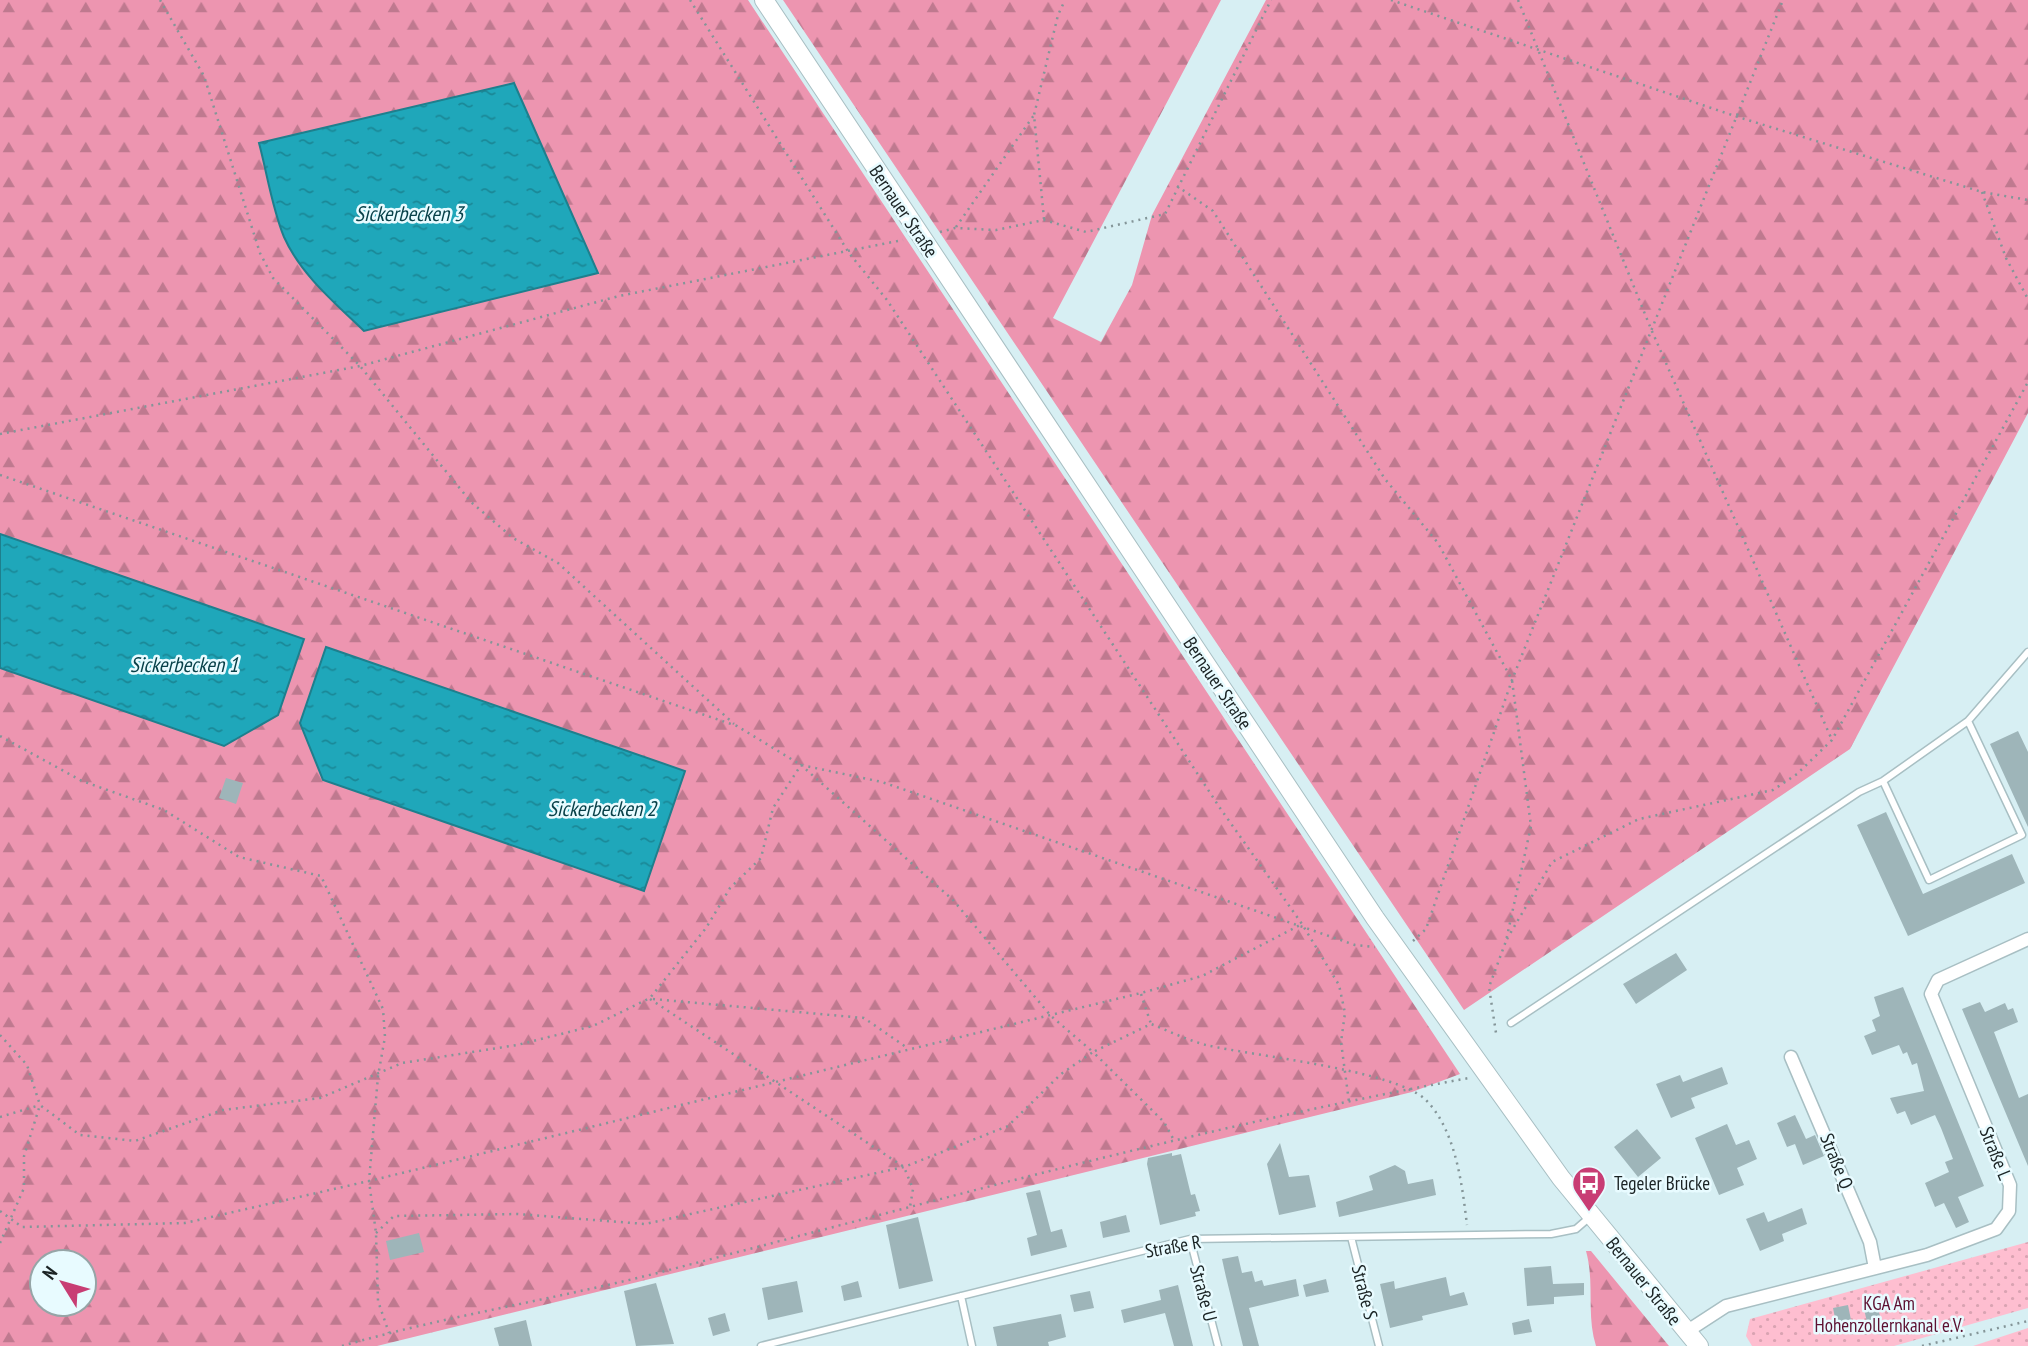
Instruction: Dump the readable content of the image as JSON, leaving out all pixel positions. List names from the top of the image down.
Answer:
{
  "streets": {
    "main road": ["Bernauer Straße"],
    "street": ["Straße L", "Straße Q"],
    "lane": ["Straße R", "Straße S", "Straße U"]
  },
  "crossings": [
    ["Bernauer Straße", "Straße L"],
    ["Bernauer Straße", "Straße R"],
    ["Straße L", "Straße Q"],
    ["Straße R", "Straße S"],
    ["Straße R", "Straße U"]
  ],
  "water": ["Sickerbecken 3", "Sickerbecken 1", "Sickerbecken 2"],
  "parks": ["KGA Am Hohenzollernkanal e.V."],
  "places": {
    "bus stop": ["Tegeler Brücke"]
  },
  "north": "top left"
}
